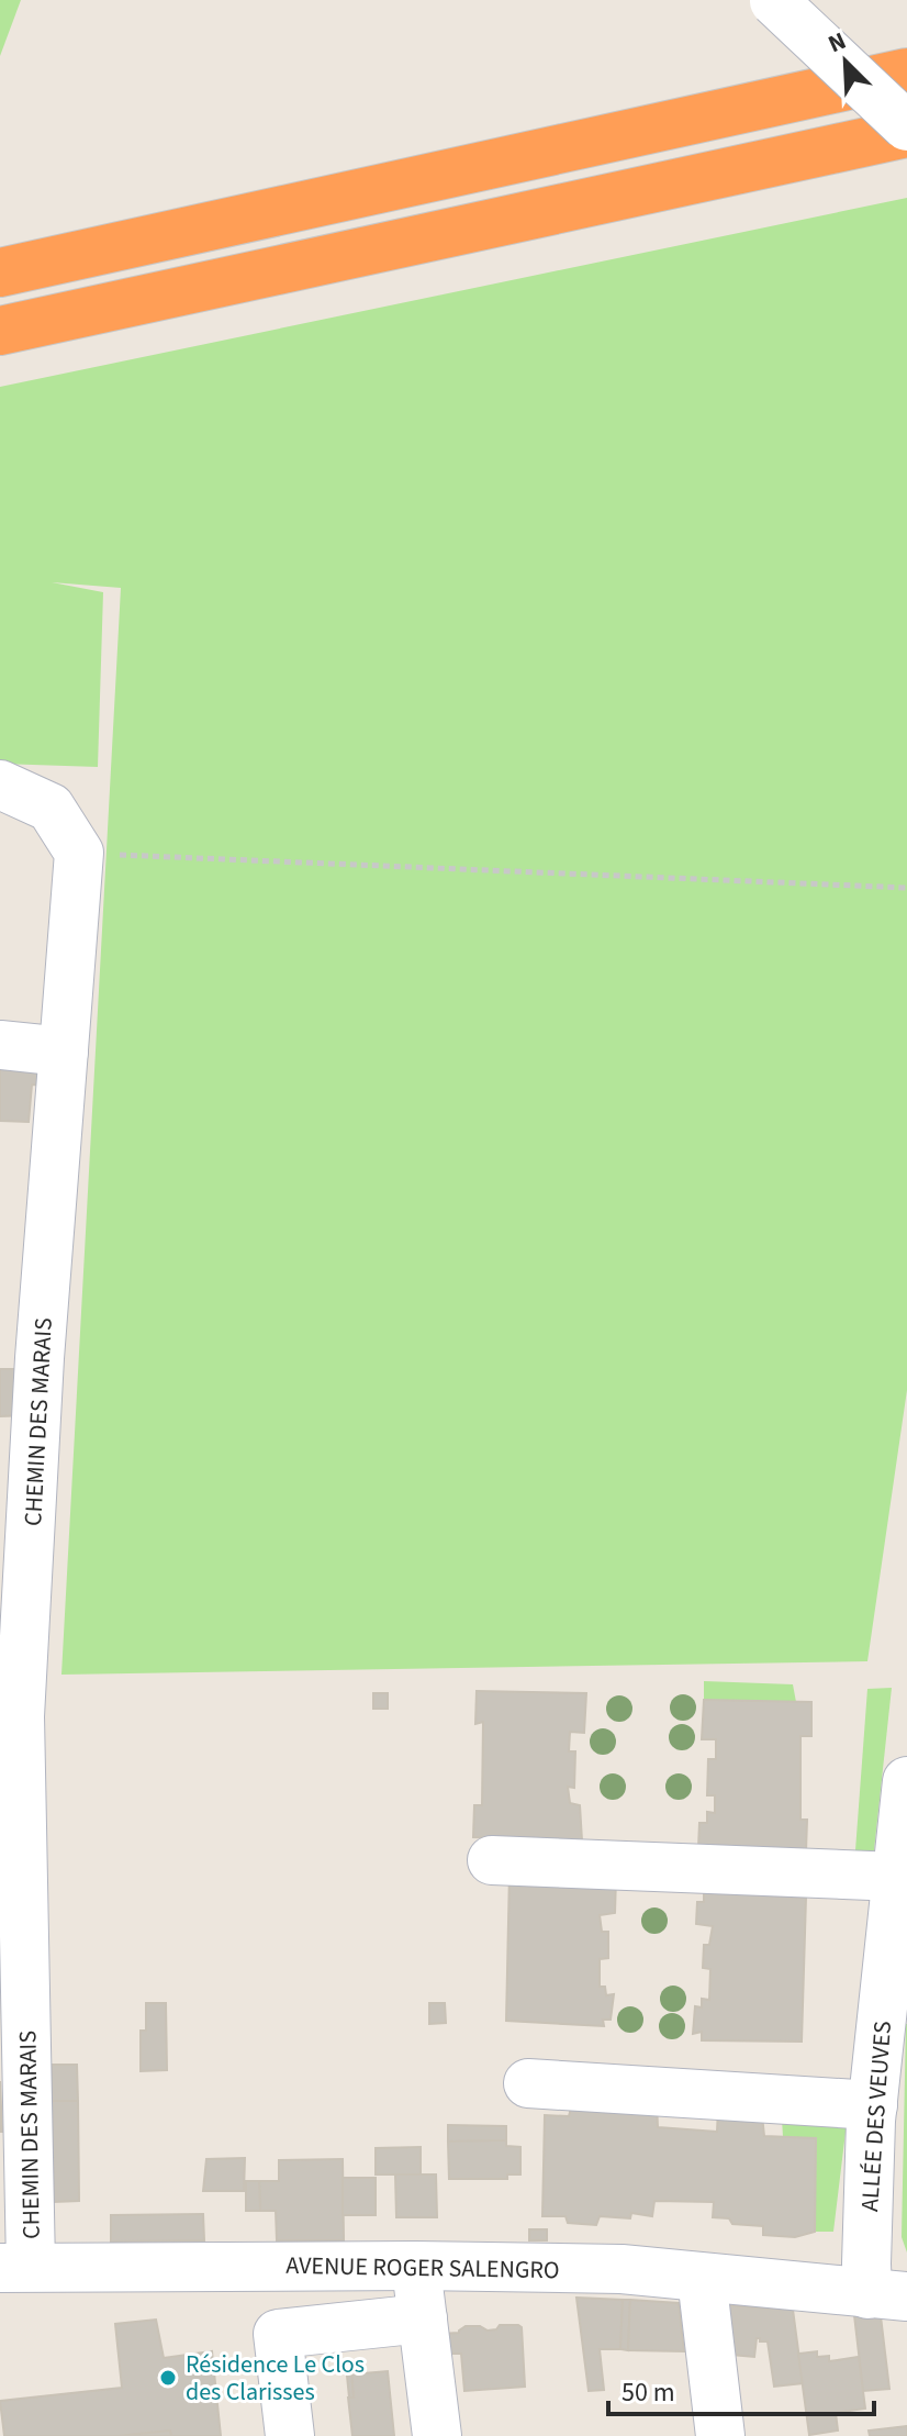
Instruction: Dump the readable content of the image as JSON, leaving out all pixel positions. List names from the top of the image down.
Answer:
{
  "streets": {
    "street": ["CHEMIN DES MARAIS", "ALLÉE DES VEUVES", "AVENUE ROGER SALENGRO"]
  },
  "crossings": [
    ["CHEMIN DES MARAIS", "AVENUE ROGER SALENGRO"],
    ["ALLÉE DES VEUVES", "AVENUE ROGER SALENGRO"]
  ],
  "places": ["Résidence Le Clos des Clarisses"],
  "scale_bar": "50 m",
  "north": "top left"
}
